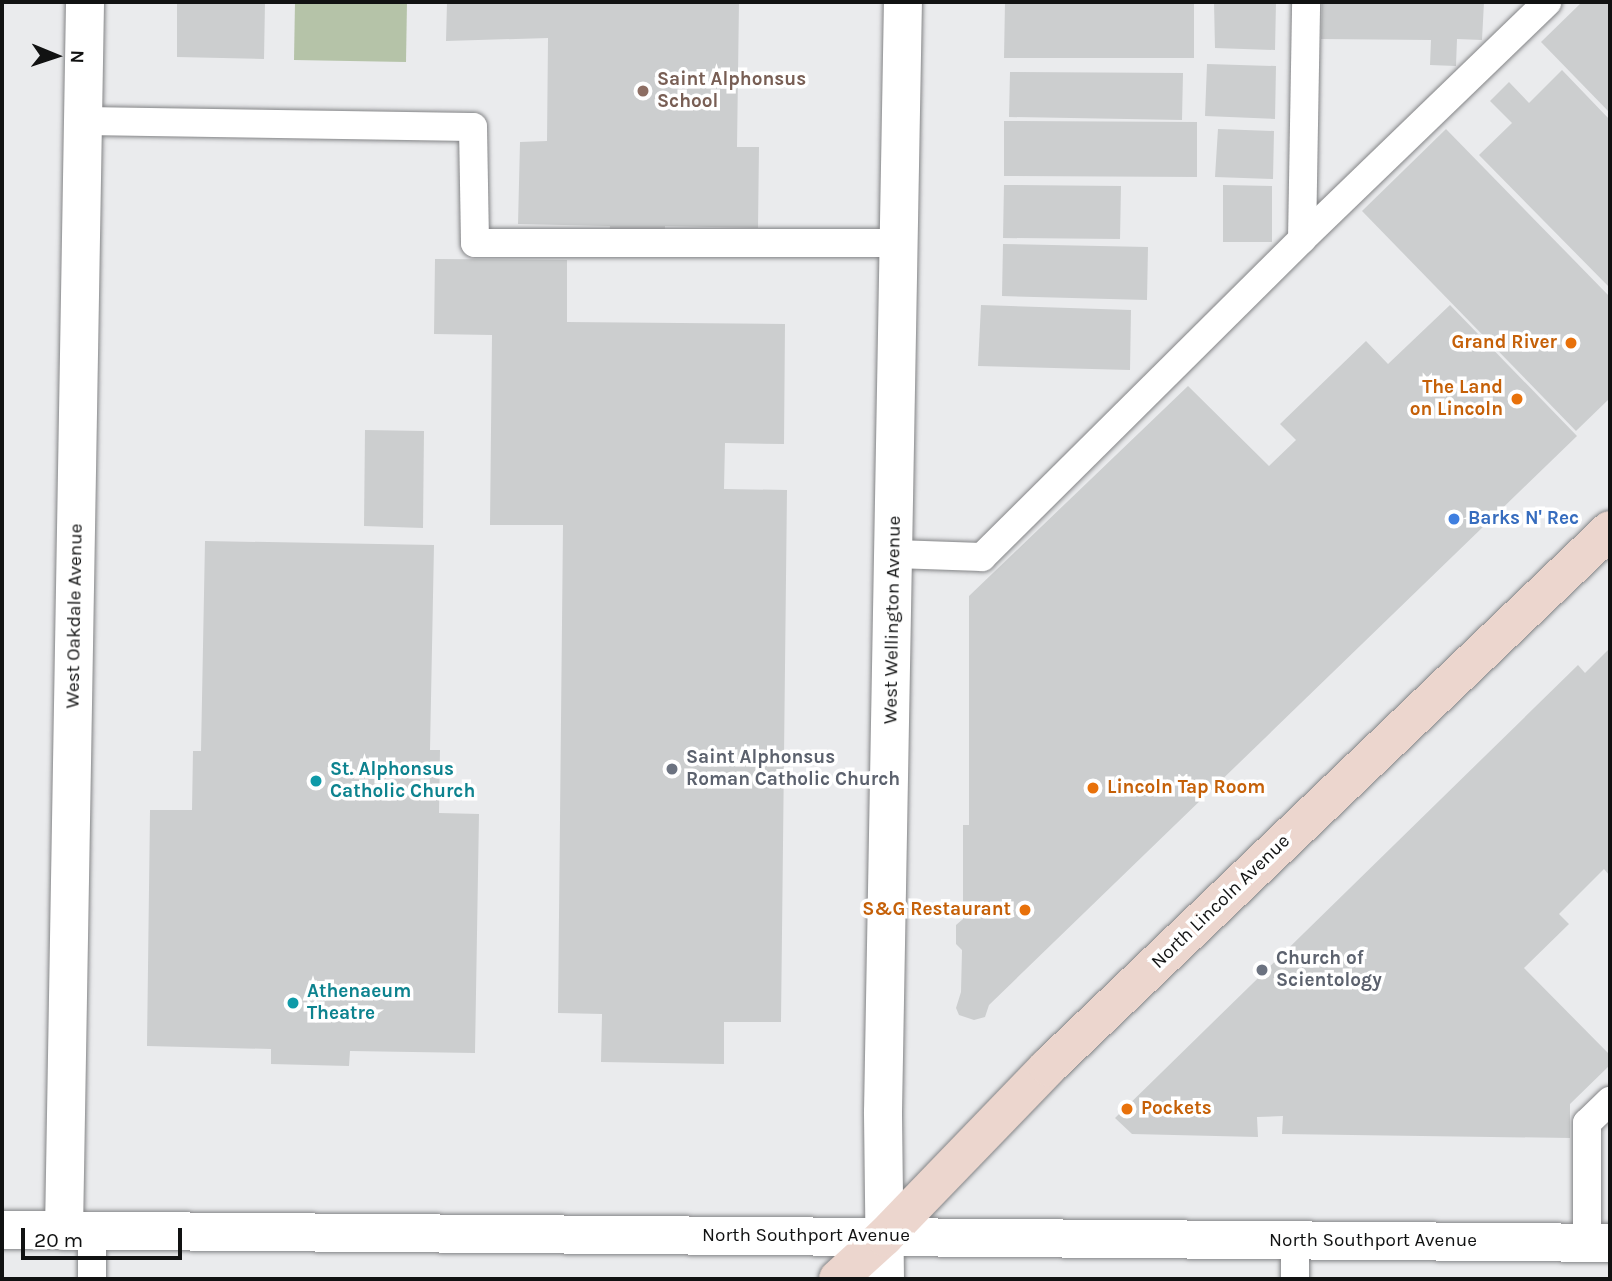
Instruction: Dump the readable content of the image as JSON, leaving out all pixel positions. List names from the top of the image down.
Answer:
{
  "streets": {
    "main road": ["North Lincoln Avenue"],
    "street": ["West Oakdale Avenue", "West Wellington Avenue", "North Southport Avenue"]
  },
  "crossings": [
    ["West Oakdale Avenue", "North Southport Avenue"],
    ["West Wellington Avenue", "North Lincoln Avenue"],
    ["West Wellington Avenue", "North Southport Avenue"],
    ["North Lincoln Avenue", "North Southport Avenue"]
  ],
  "places": [
    "Saint Alphonsus School",
    "Grand River",
    "The Land on Lincoln",
    "Barks N' Rec",
    "Saint Alphonsus Roman Catholic Church",
    "St. Alphonsus Catholic Church",
    "Lincoln Tap Room",
    "S&G Restaurant",
    "Church of Scientology",
    "Athenaeum Theatre",
    "Pockets"
  ],
  "scale_bar": "20 m",
  "north": "right"
}
